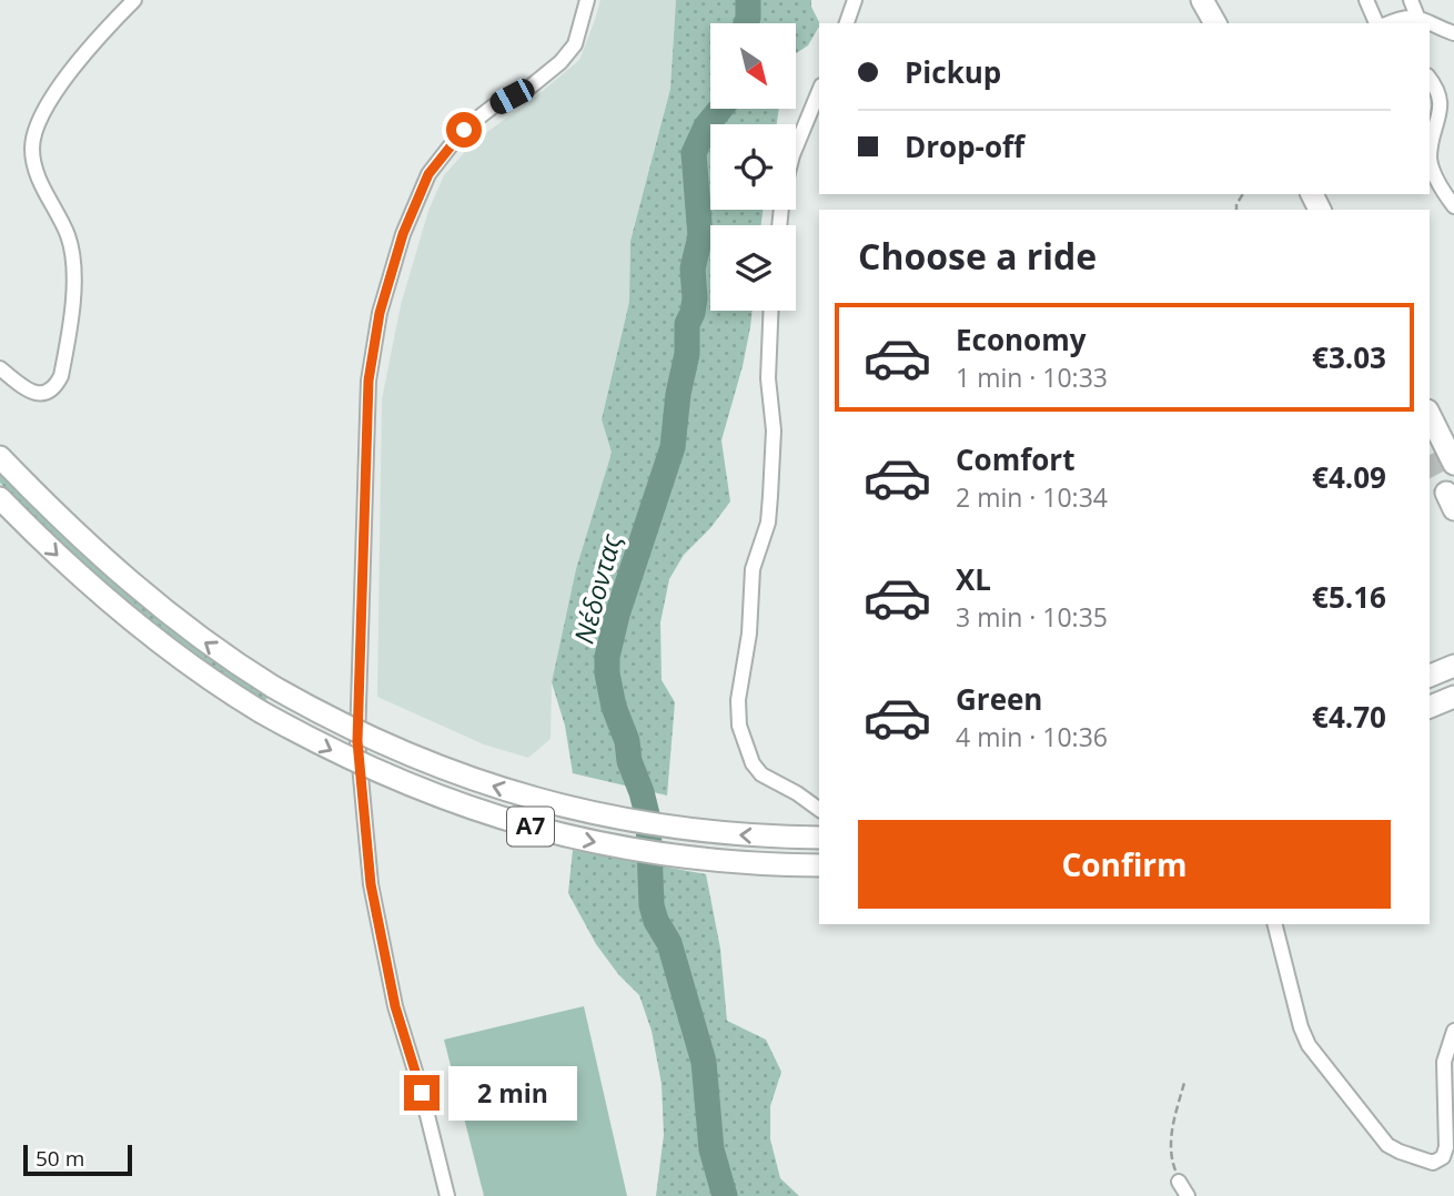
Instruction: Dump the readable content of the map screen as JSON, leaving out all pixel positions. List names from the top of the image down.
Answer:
{
  "streets": {
    "highway": ["Α7"]
  },
  "water": ["Νέδoντας"],
  "scale_bar": "50 m",
  "north": "bottom right",
  "page": {
    "banner": ["Pickup", "Drop-off"],
    "heading": "Choose a ride",
    "list": [
      {
        "name": "Economy",
        "note": "1 min · 10:33",
        "value": "€3.03"
      },
      {
        "name": "Comfort",
        "note": "2 min · 10:34",
        "value": "€4.09"
      },
      {
        "name": "XL",
        "note": "3 min · 10:35",
        "value": "€5.16"
      },
      {
        "name": "Green",
        "note": "4 min · 10:36",
        "value": "€4.70"
      }
    ],
    "buttons": "Confirm",
    "bubble": "2 min",
    "scale": "50 m"
  }
}
